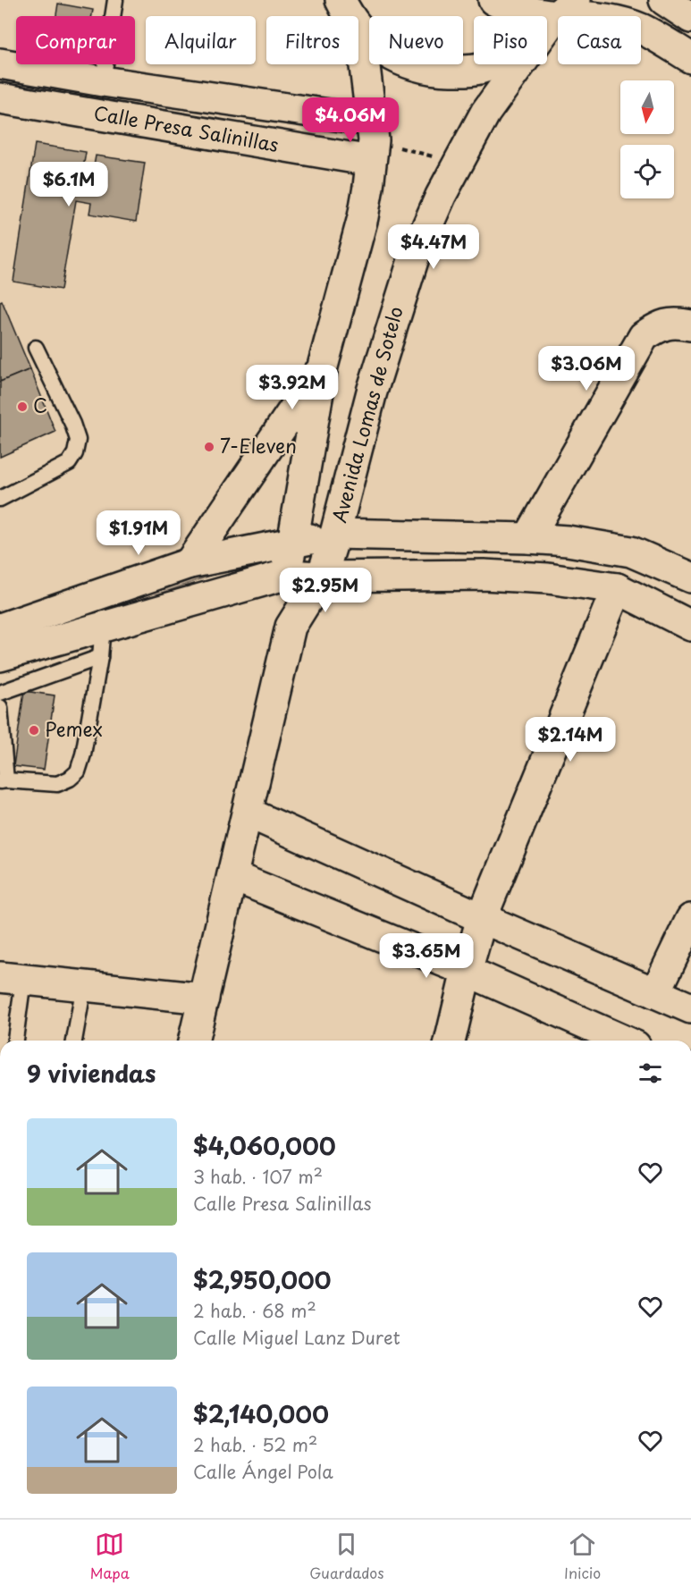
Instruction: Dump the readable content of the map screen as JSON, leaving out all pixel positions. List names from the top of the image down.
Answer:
{
  "streets": {
    "main road": ["Calle Presa Salinillas", "Avenida Lomas de Sotelo"]
  },
  "places": ["C", "7-Eleven", "Pemex"],
  "north": "bottom",
  "page": {
    "chip": [
      "Comprar",
      "Alquilar",
      "Filtros",
      "Nuevo",
      "Piso",
      "Casa"
    ],
    "price": [
      "$4.06M",
      "$6.1M",
      "$4.47M",
      "$3.06M",
      "$3.92M",
      "$1.91M",
      "$2.95M",
      "$2.14M",
      "$3.65M"
    ],
    "heading": "9 viviendas",
    "list": [
      {
        "name": "$4,060,000",
        "note": "3 hab. · 107 m² · Calle Presa Salinillas"
      },
      {
        "name": "$2,950,000",
        "note": "2 hab. · 68 m² · Calle Miguel Lanz Duret"
      },
      {
        "name": "$2,140,000",
        "note": "2 hab. · 52 m² · Calle Ángel Pola"
      }
    ],
    "tabs": ["Mapa", "Guardados", "Inicio"]
  }
}
